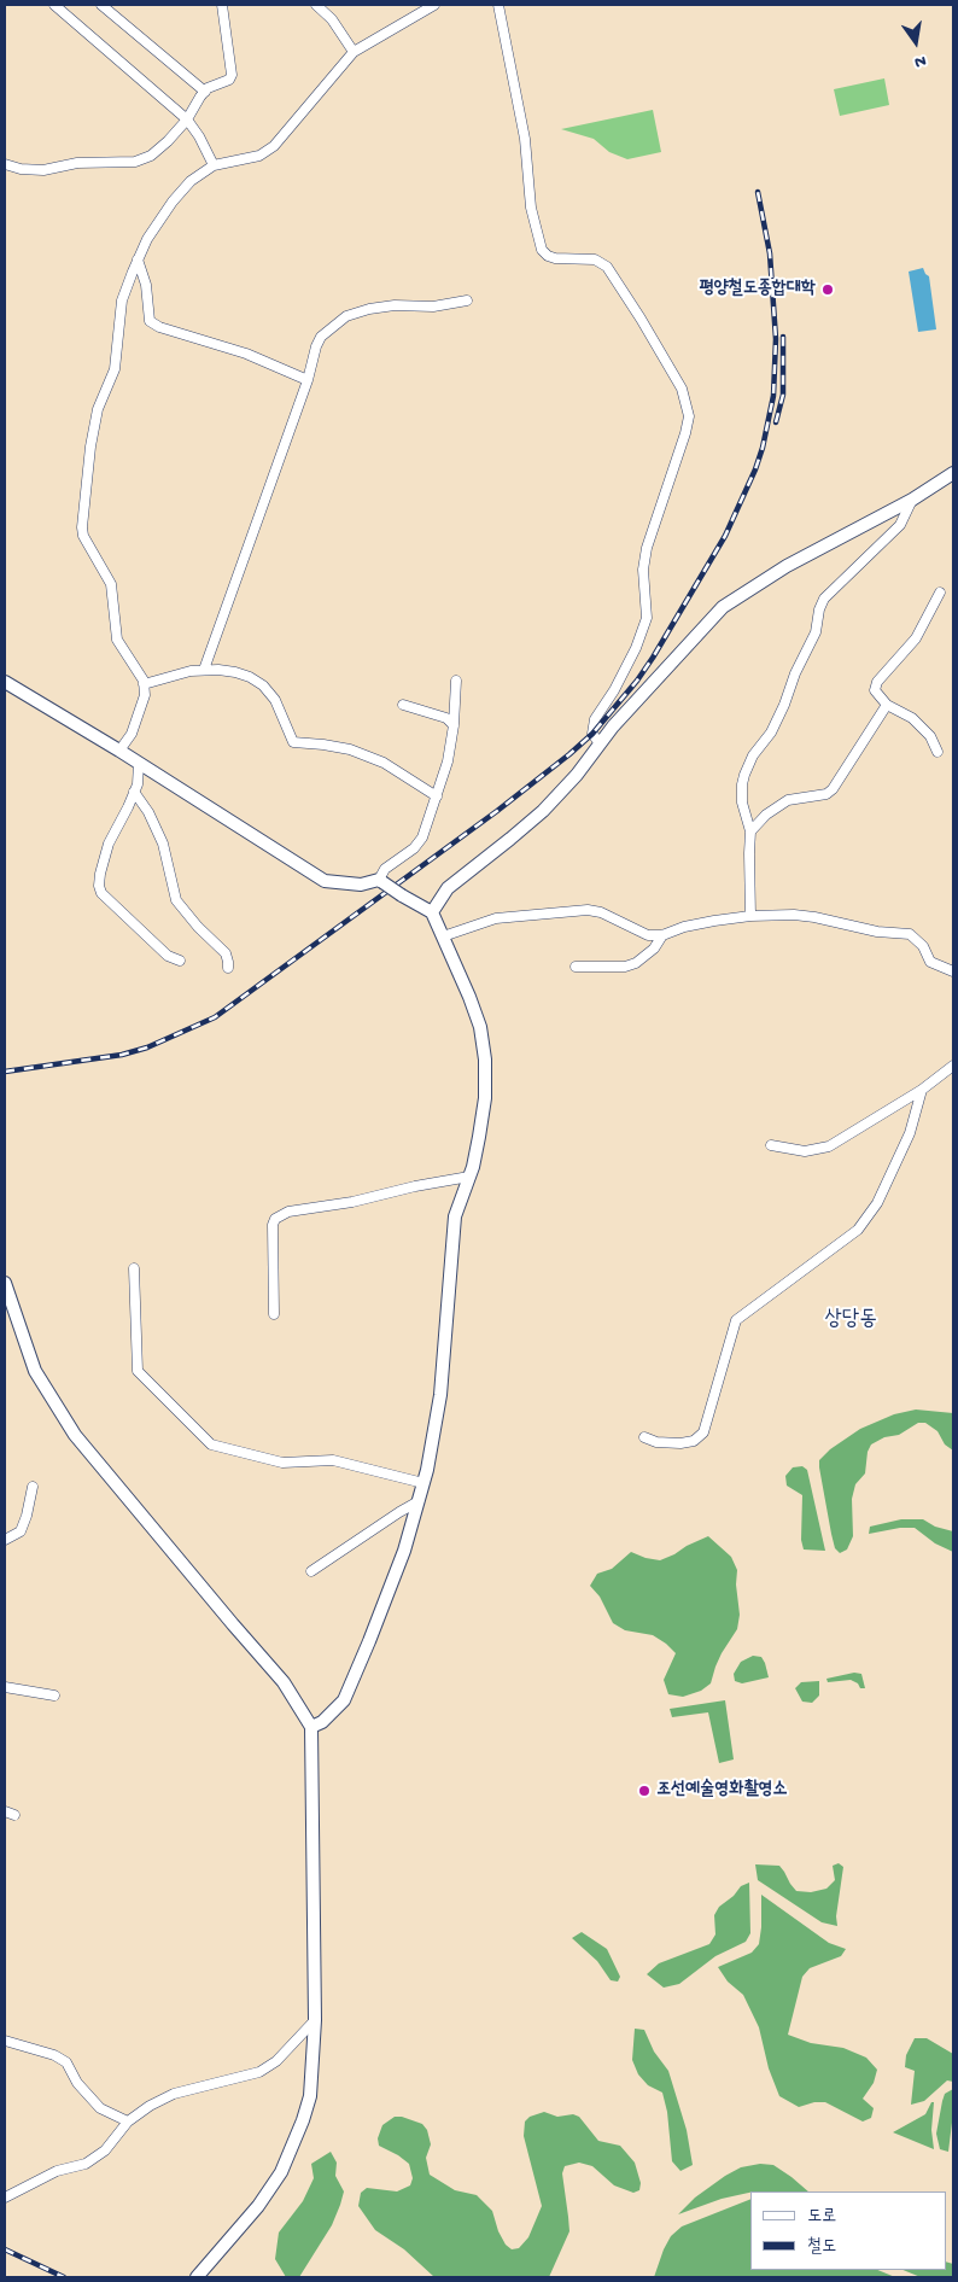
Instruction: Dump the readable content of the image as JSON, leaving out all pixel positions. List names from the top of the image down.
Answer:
{
  "districts": ["상당동"],
  "places": ["평양철도종합대학", "조선예술영화촬영소"],
  "legend": ["도로", "철도"],
  "north": "bottom"
}
